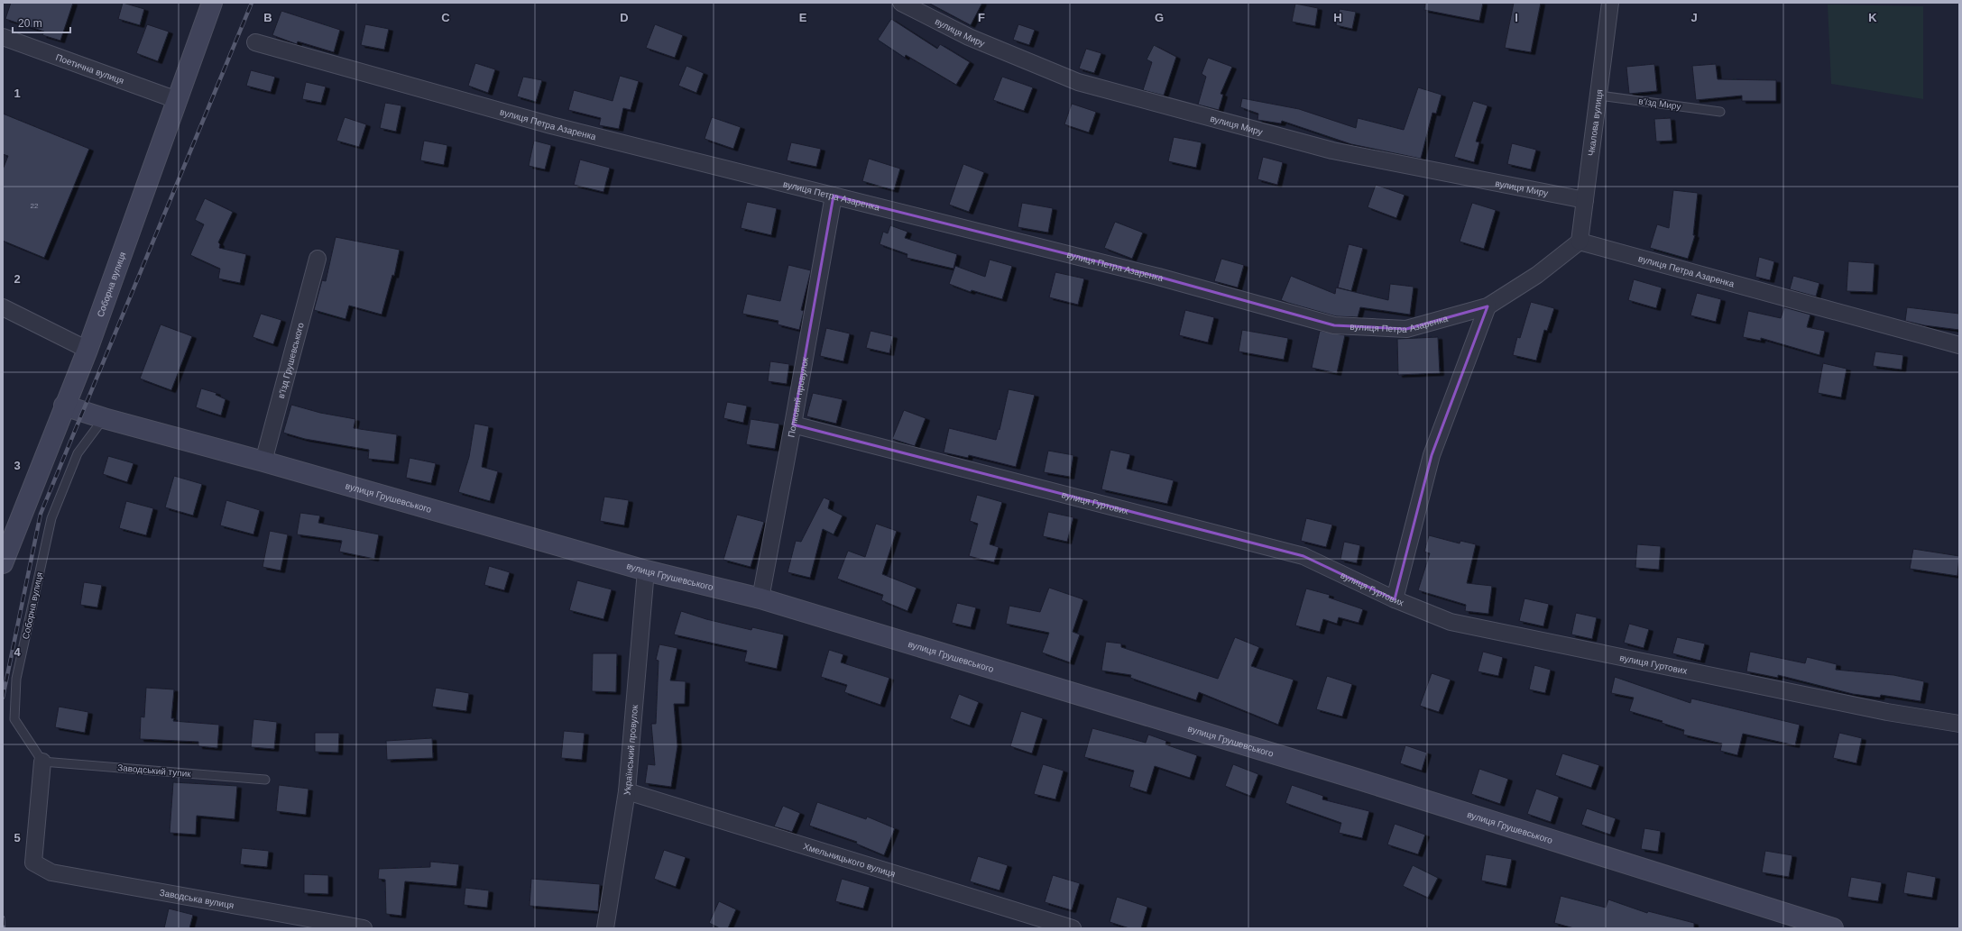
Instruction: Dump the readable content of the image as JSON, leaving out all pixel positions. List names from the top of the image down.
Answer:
{
  "streets": {
    "street": [
      "вулиця Миру",
      "Поетична вулиця",
      "Чкалова вулиця",
      "вулиця Петра Азаренка",
      "Соборна вулиця",
      "в'їзд Грушевського",
      "Полковий провулок",
      "вулиця Грушевського",
      "вулиця Гуртових",
      "Український провулок",
      "Хмельницького вулиця",
      "Заводська вулиця"
    ],
    "lane": ["в'їзд Миру", "Заводський тупик"]
  },
  "crossings": [
    ["вулиця Миру", "Чкалова вулиця"],
    ["Поетична вулиця", "Соборна вулиця"],
    ["в'їзд Миру", "Чкалова вулиця"],
    ["Чкалова вулиця", "вулиця Петра Азаренка"],
    ["вулиця Петра Азаренка", "Полковий провулок"],
    ["Соборна вулиця", "вулиця Грушевського"],
    ["Соборна вулиця", "Заводський тупик"],
    ["Соборна вулиця", "Заводська вулиця"],
    ["в'їзд Грушевського", "вулиця Грушевського"],
    ["Полковий провулок", "вулиця Грушевського"],
    ["Полковий провулок", "вулиця Гуртових"],
    ["вулиця Грушевського", "Український провулок"],
    ["Український провулок", "Хмельницького вулиця"],
    ["Заводський тупик", "Заводська вулиця"]
  ],
  "house_numbers": ["22"],
  "scale_bar": "20 m",
  "grid": {
    "columns": [
      "B",
      "C",
      "D",
      "E",
      "F",
      "G",
      "H",
      "I",
      "J",
      "K"
    ],
    "rows": [
      "1",
      "2",
      "3",
      "4",
      "5"
    ]
  }
}
